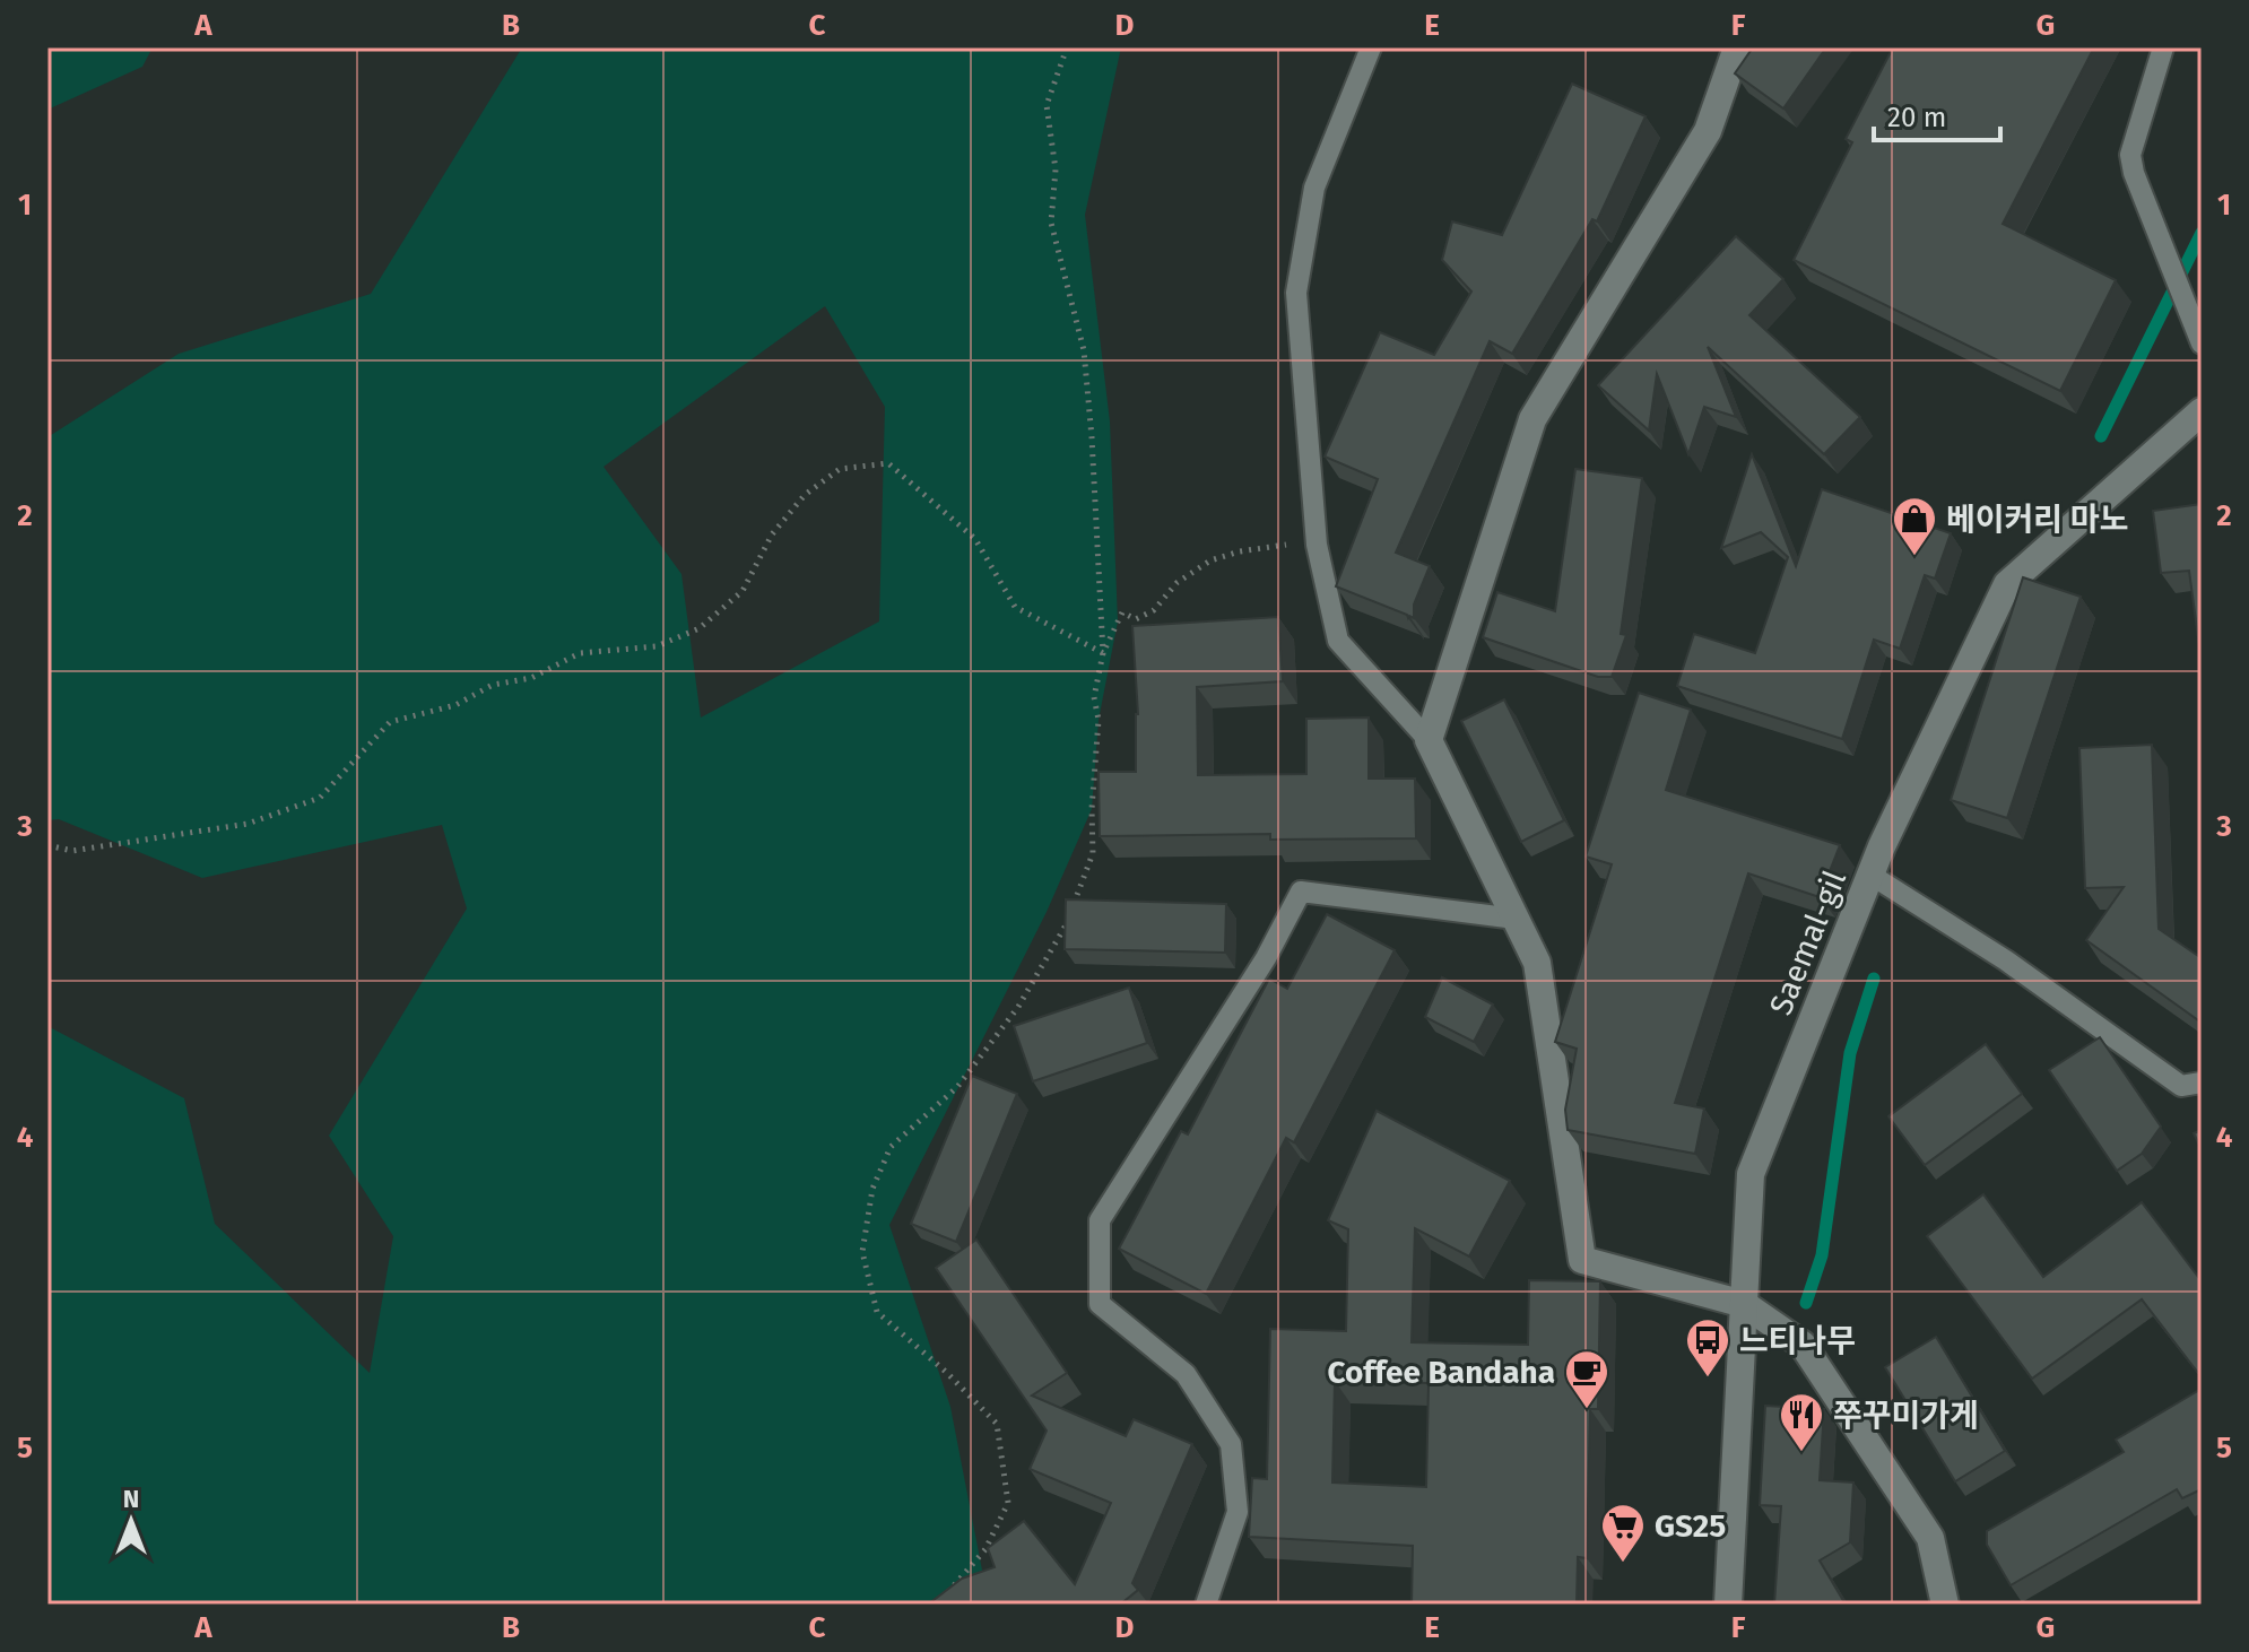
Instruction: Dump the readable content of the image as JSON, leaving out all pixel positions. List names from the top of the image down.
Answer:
{
  "streets": {
    "street": ["Saemal-gil"]
  },
  "places": {
    "shop": ["베이커리 마노"],
    "bus stop": ["느티나무"],
    "cafe": ["Coffee Bandaha"],
    "restaurant": ["쭈꾸미가게"],
    "supermarket": ["GS25"]
  },
  "scale_bar": "20 m",
  "north": "top",
  "grid": {
    "columns": [
      "A",
      "B",
      "C",
      "D",
      "E",
      "F",
      "G"
    ],
    "rows": [
      "1",
      "2",
      "3",
      "4",
      "5"
    ]
  }
}
